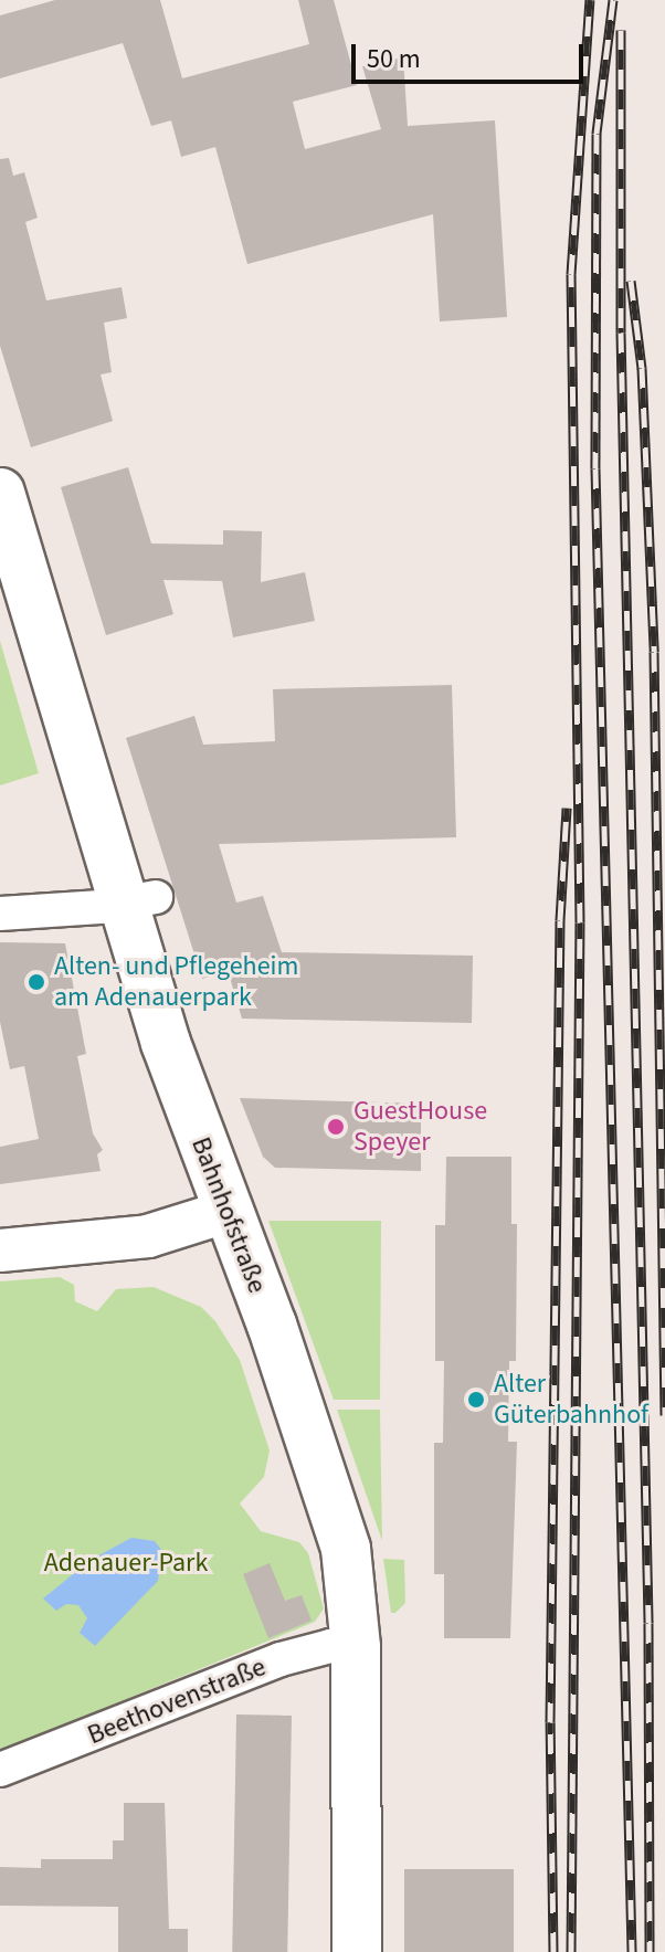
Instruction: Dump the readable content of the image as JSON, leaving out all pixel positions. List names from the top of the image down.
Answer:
{
  "streets": {
    "main road": ["Bahnhofstraße"],
    "street": ["Beethovenstraße"]
  },
  "crossings": [
    ["Bahnhofstraße", "Beethovenstraße"]
  ],
  "parks": ["Adenauer-Park"],
  "places": ["Alten- und Pflegeheim am Adenauerpark", "GuestHouse Speyer", "Alter Güterbahnhof"],
  "scale_bar": "50 m"
}
